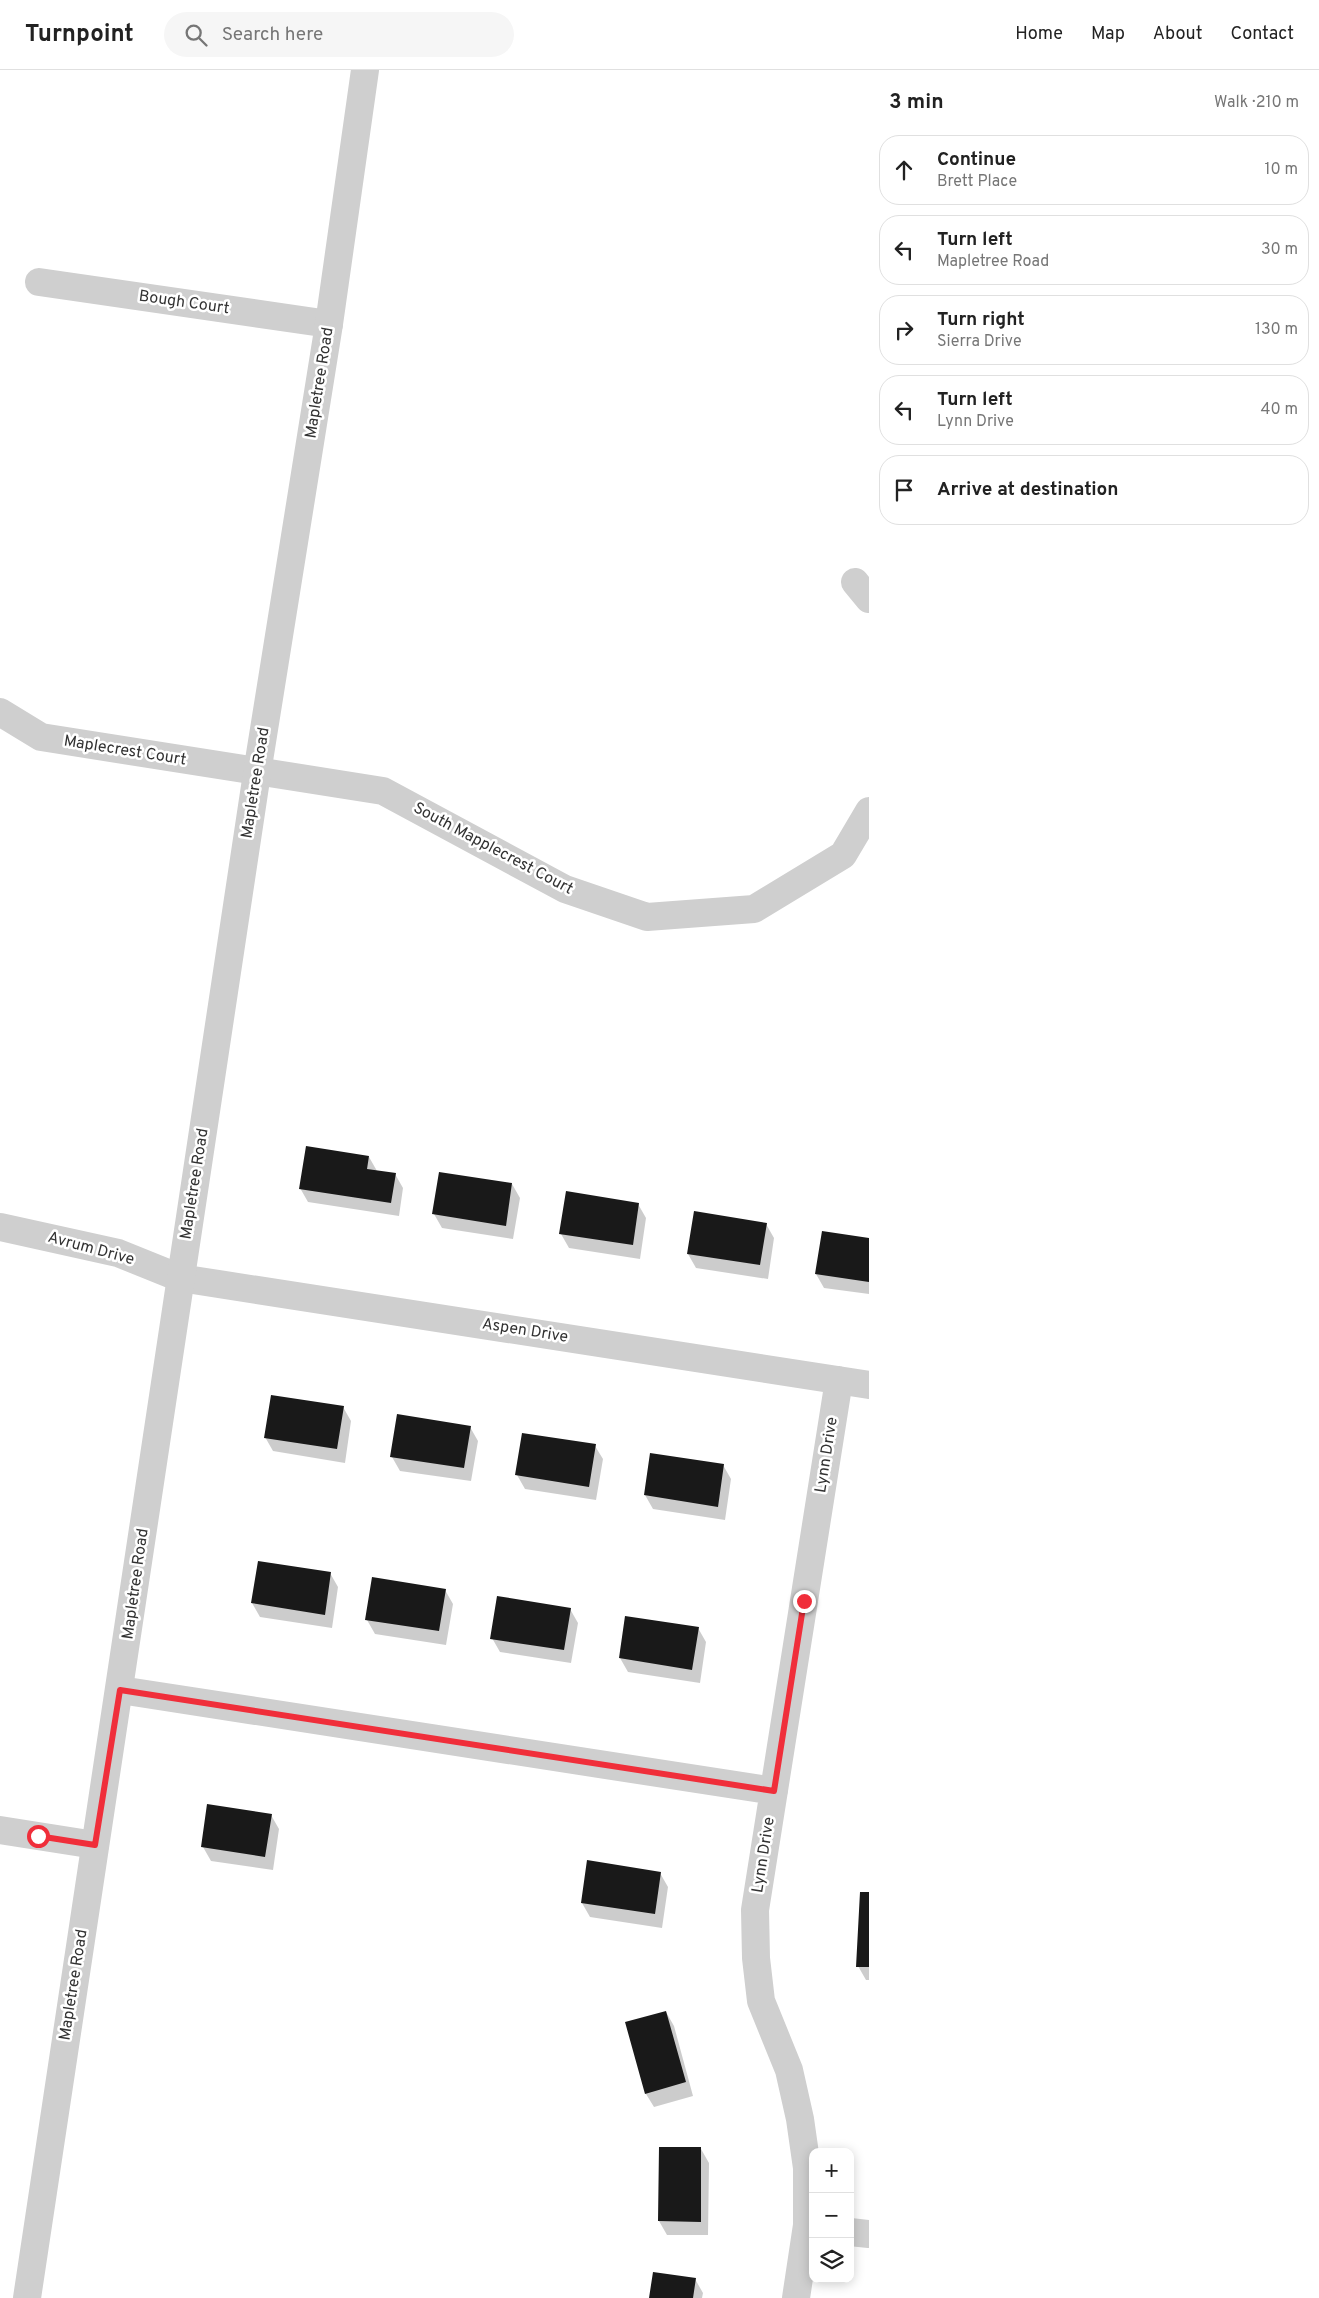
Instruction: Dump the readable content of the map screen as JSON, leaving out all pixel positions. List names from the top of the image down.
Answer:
{
  "streets": {
    "street": [
      "Bough Court",
      "Mapletree Road",
      "Maplecrest Court",
      "South Mapplecrest Court",
      "Avrum Drive",
      "Aspen Drive",
      "Lynn Drive"
    ]
  },
  "crossings": [
    ["Bough Court", "Mapletree Road"],
    ["Mapletree Road", "Maplecrest Court"],
    ["Mapletree Road", "South Mapplecrest Court"],
    ["Mapletree Road", "Avrum Drive"],
    ["Mapletree Road", "Aspen Drive"],
    ["Maplecrest Court", "South Mapplecrest Court"],
    ["Avrum Drive", "Aspen Drive"],
    ["Aspen Drive", "Lynn Drive"]
  ],
  "page": {
    "header": "Turnpoint",
    "search": "Search here",
    "nav": [
      "Home",
      "Map",
      "About",
      "Contact"
    ],
    "heading": ["3 min", "Walk · 210 m"],
    "list": [
      ["Continue", "Brett Place", "10 m"],
      ["Turn left", "Mapletree Road", "30 m"],
      ["Turn right", "Sierra Drive", "130 m"],
      ["Turn left", "Lynn Drive", "40 m"],
      "Arrive at destination"
    ],
    "map_buttons": ["+", "−"]
  }
}
